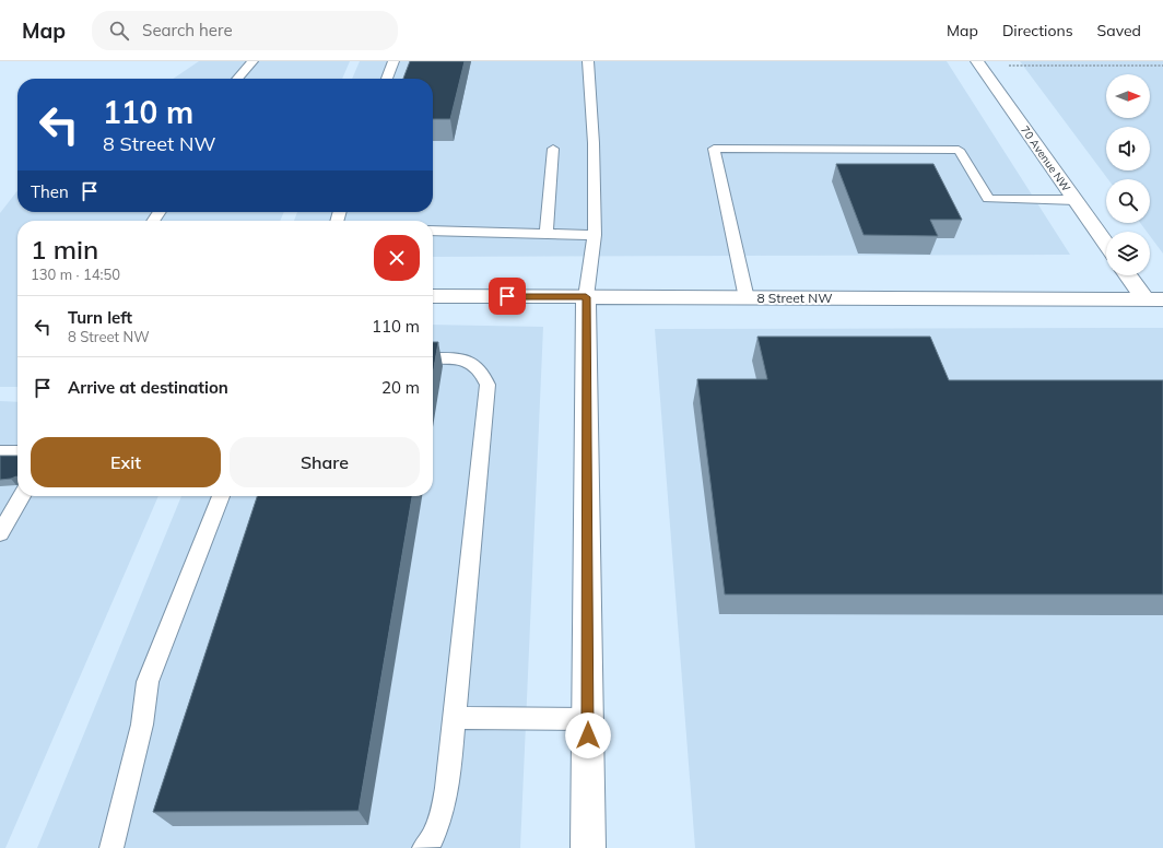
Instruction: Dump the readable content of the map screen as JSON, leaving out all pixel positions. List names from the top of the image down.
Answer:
{
  "streets": {
    "street": ["70 Avenue NW", "8 Street NW"]
  },
  "north": "right",
  "page": {
    "header": "Map",
    "search": "Search here",
    "nav": ["Map", "Directions", "Saved"],
    "turn": ["110 m", "8 Street NW"],
    "then": "Then",
    "heading": ["1 min", "130 m · 14:50"],
    "list": [
      {
        "name": "Turn left",
        "note": "8 Street NW",
        "value": "110 m"
      },
      {
        "name": "Arrive at destination",
        "value": "20 m"
      }
    ],
    "buttons": ["Exit", "Share"]
  }
}
